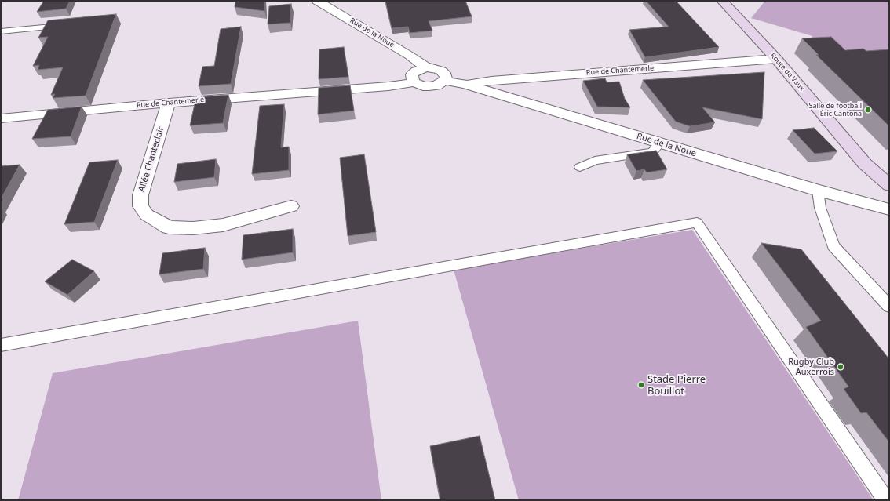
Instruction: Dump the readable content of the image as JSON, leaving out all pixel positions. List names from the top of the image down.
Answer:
{
  "streets": {
    "street": [
      "Rue de la Noue",
      "Rue de Chantemerle",
      "Route de Vaux",
      "Allée Chanteclair"
    ]
  },
  "crossings": [
    ["Rue de la Noue", "Rue de Chantemerle"],
    ["Rue de Chantemerle", "Route de Vaux"],
    ["Rue de Chantemerle", "Allée Chanteclair"]
  ],
  "places": ["Salle de football Éric Cantona", "Rugby Club Auxerrois", "Stade Pierre Bouillot"]
}
